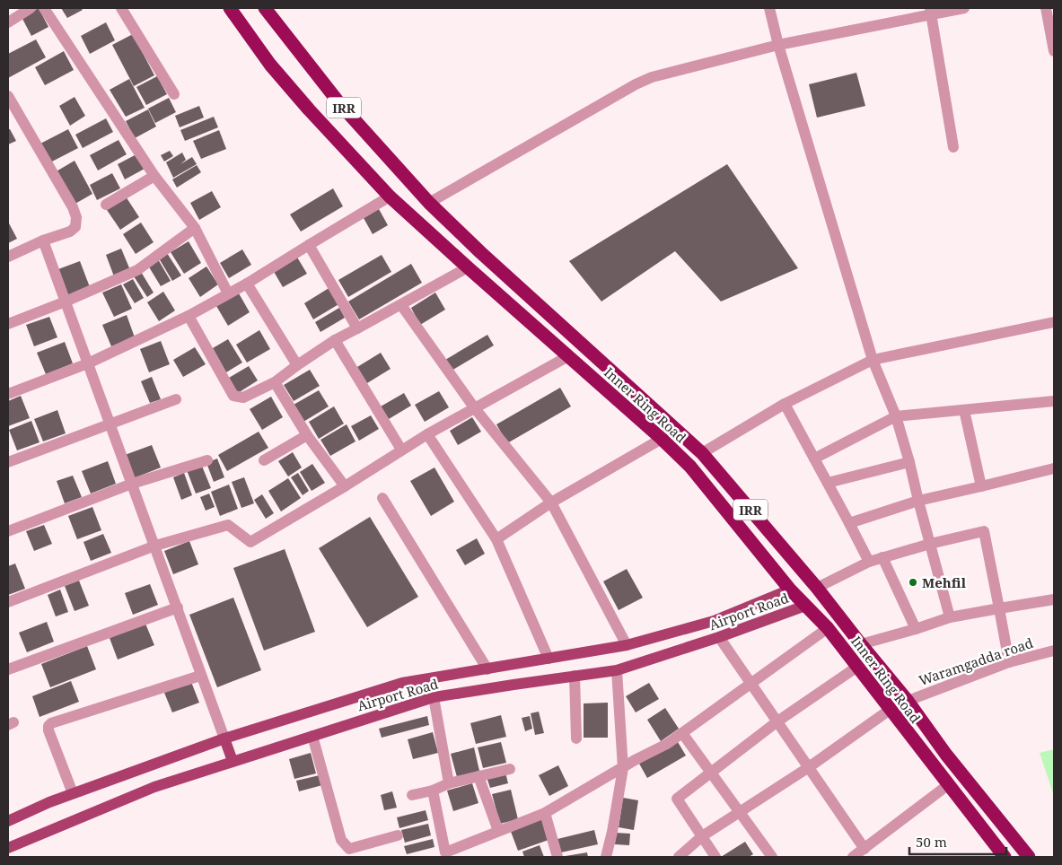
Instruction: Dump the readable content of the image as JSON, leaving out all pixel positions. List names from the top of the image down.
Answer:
{
  "streets": {
    "highway": ["IRR", "Inner Ring Road"],
    "main road": ["Airport Road"],
    "street": ["Waramgadda road"]
  },
  "crossings": [
    ["Inner Ring Road", "Airport Road"],
    ["Inner Ring Road", "Waramgadda road"]
  ],
  "places": ["Mehfil"],
  "scale_bar": "50 m"
}
